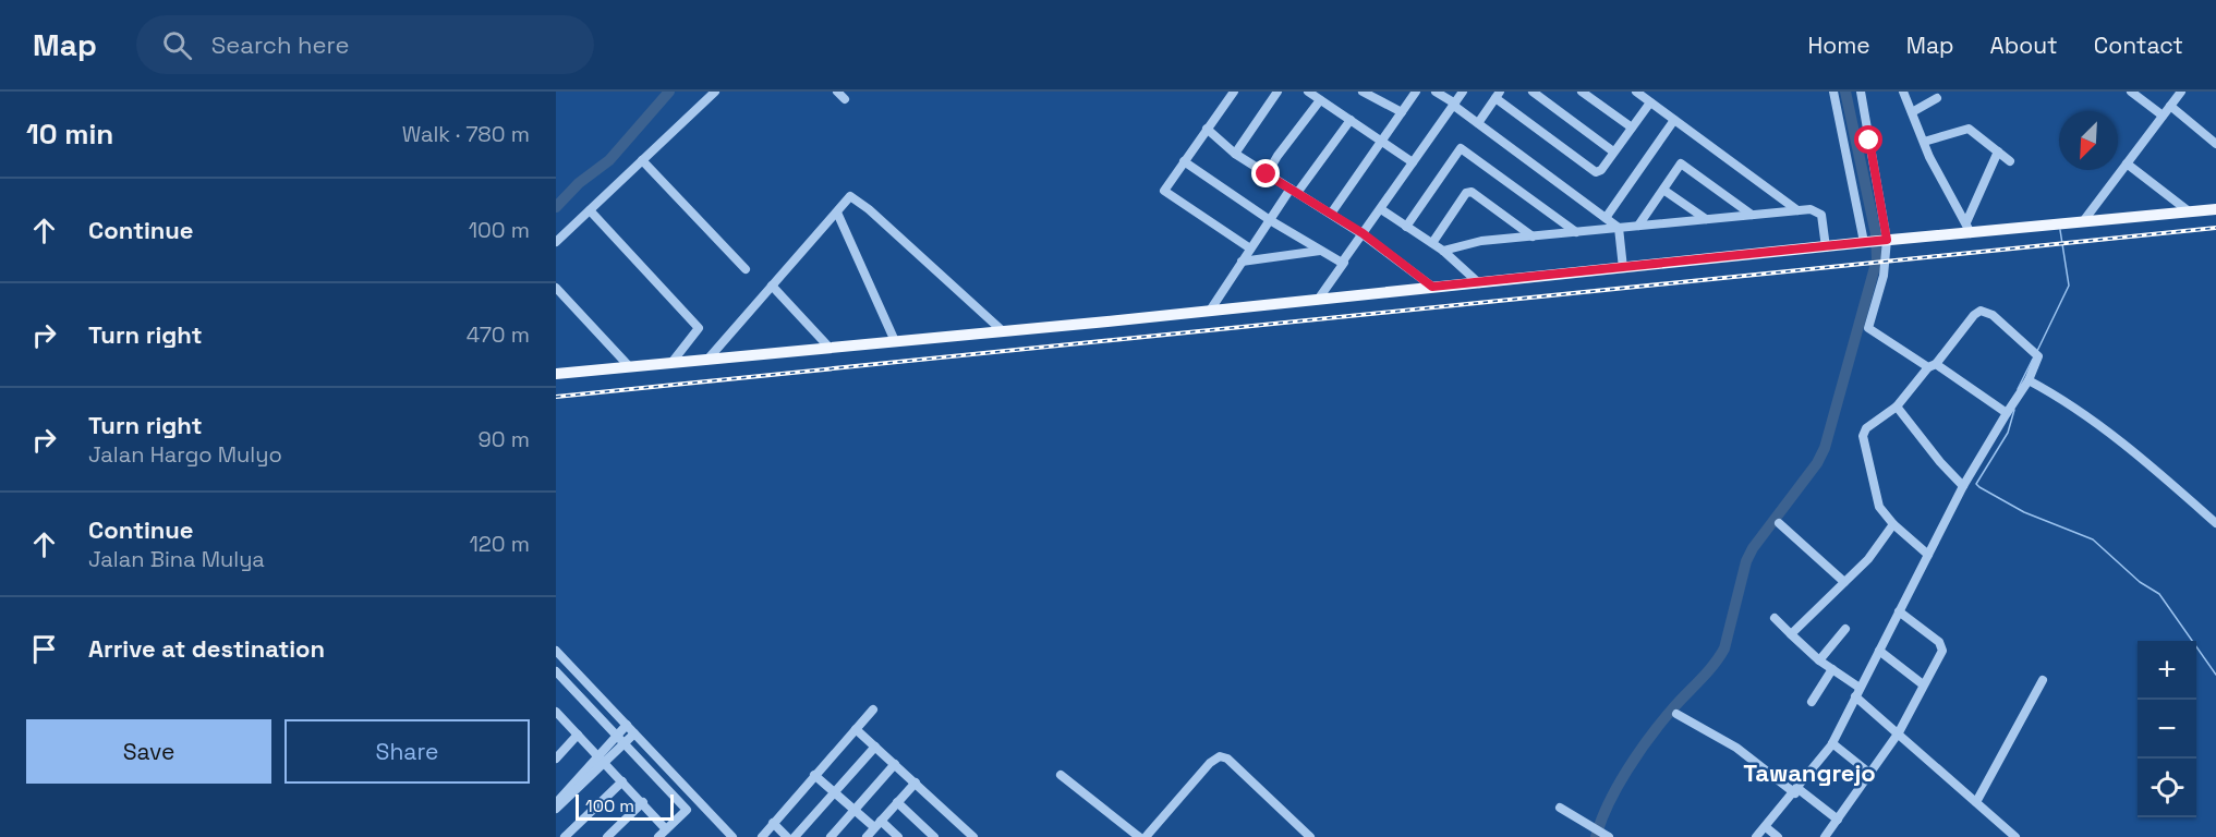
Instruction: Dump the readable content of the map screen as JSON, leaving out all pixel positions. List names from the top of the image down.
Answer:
{
  "districts": ["Tawangrejo"],
  "scale_bar": "100 m",
  "north": "bottom left",
  "page": {
    "header": "Map",
    "search": "Search here",
    "nav": [
      "Home",
      "Map",
      "About",
      "Contact"
    ],
    "heading": ["10 min", "Walk · 780 m"],
    "list": [
      ["Continue", "100 m"],
      ["Turn right", "470 m"],
      ["Turn right", "Jalan Hargo Mulyo", "90 m"],
      ["Continue", "Jalan Bina Mulya", "120 m"],
      "Arrive at destination"
    ],
    "map_buttons": ["+", "−"],
    "buttons": ["Save", "Share"],
    "scale": "100 m"
  }
}
